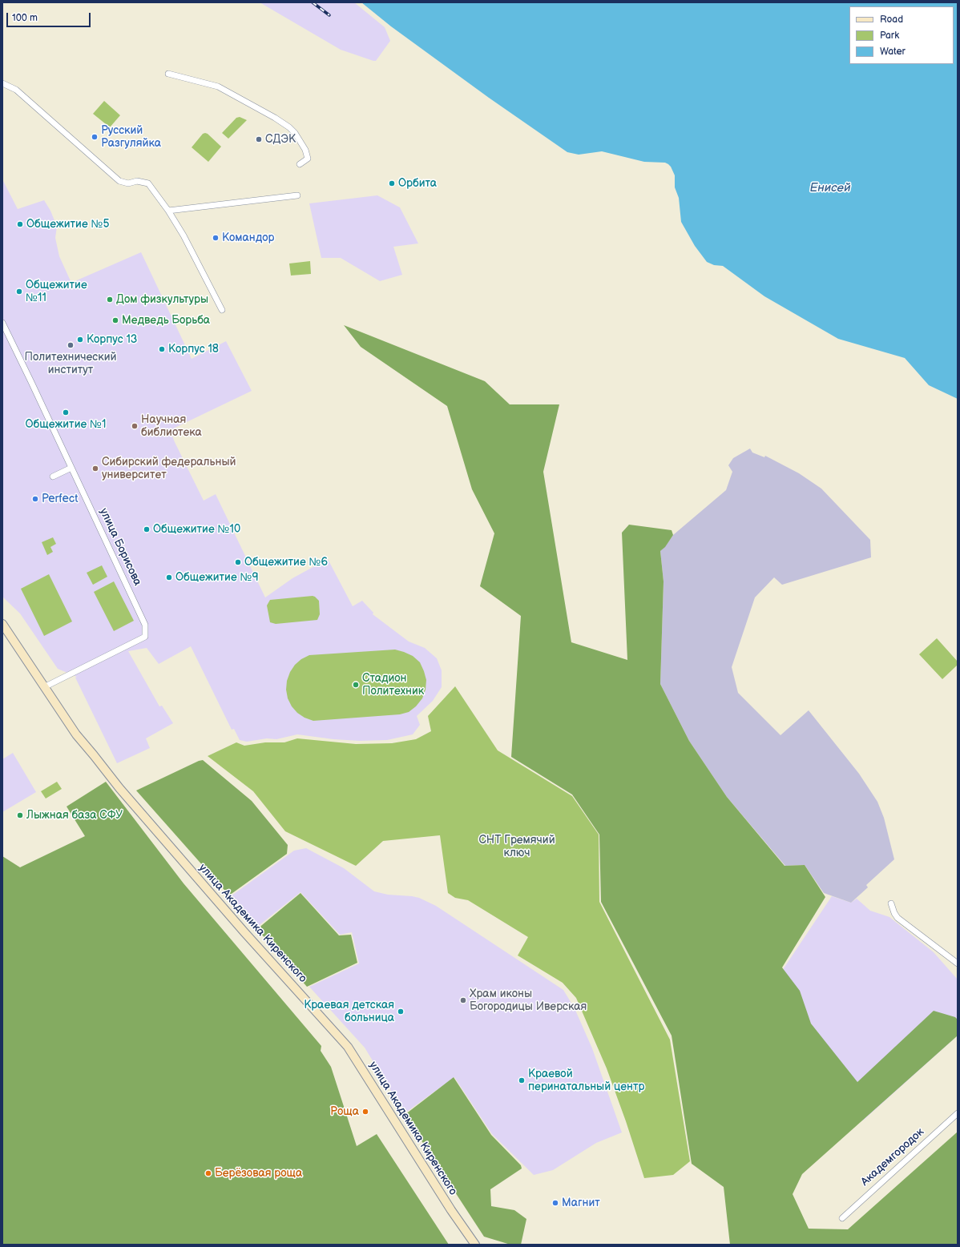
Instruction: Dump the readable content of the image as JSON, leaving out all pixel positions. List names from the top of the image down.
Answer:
{
  "streets": {
    "main road": ["улица Академика Киренского"],
    "street": ["улица Борисова", "Академгородок"]
  },
  "crossings": [
    ["улица Борисова", "улица Академика Киренского"]
  ],
  "water": ["Енисей"],
  "parks": ["СНТ Гремячий ключ"],
  "places": [
    "Русский Разгуляйка",
    "СДЭК",
    "Орбита",
    "Общежитие №5",
    "Командор",
    "Общежитие №11",
    "Дом физкультуры",
    "Медведь Борьба",
    "Корпус 13",
    "Политехнический институт",
    "Корпус 18",
    "Общежитие №1",
    "Научная библиотека",
    "Сибирский федеральный университет",
    "Perfect",
    "Общежитие №10",
    "Общежитие №6",
    "Общежитие №9",
    "Стадион Политехник",
    "Лыжная база СФУ",
    "Храм иконы Богородицы Иверская",
    "Краевая детская больница",
    "Краевой перинатальный центр",
    "Роща",
    "Берёзовая роща",
    "Магнит"
  ],
  "legend": ["Road", "Park", "Water"],
  "scale_bar": "100 m"
}
